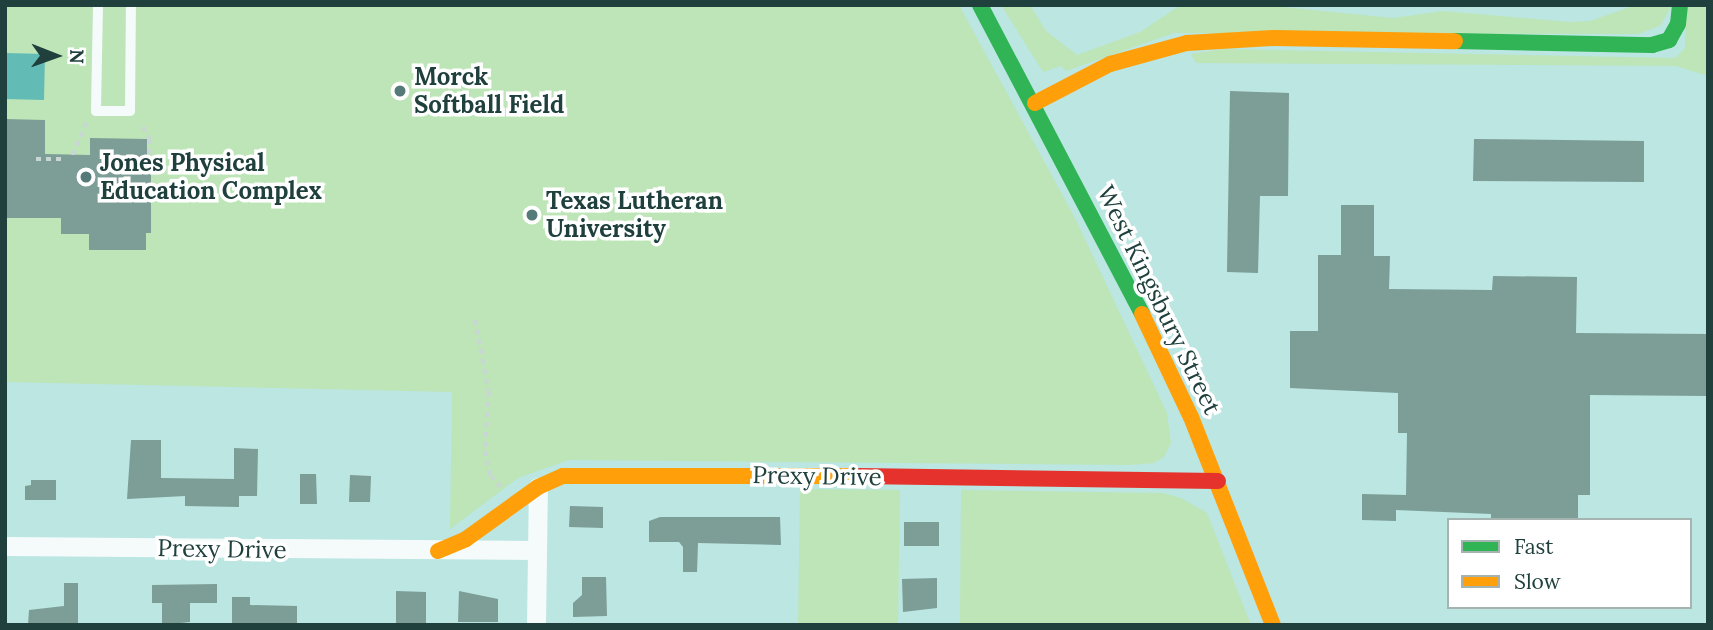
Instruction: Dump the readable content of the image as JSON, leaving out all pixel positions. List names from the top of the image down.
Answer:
{
  "streets": {
    "street": ["West Kingsbury Street", "Prexy Drive"]
  },
  "crossings": [
    ["West Kingsbury Street", "Prexy Drive"]
  ],
  "places": ["Morck Softball Field", "Jones Physical Education Complex", "Texas Lutheran University"],
  "legend": ["Fast", "Slow"],
  "north": "right"
}
